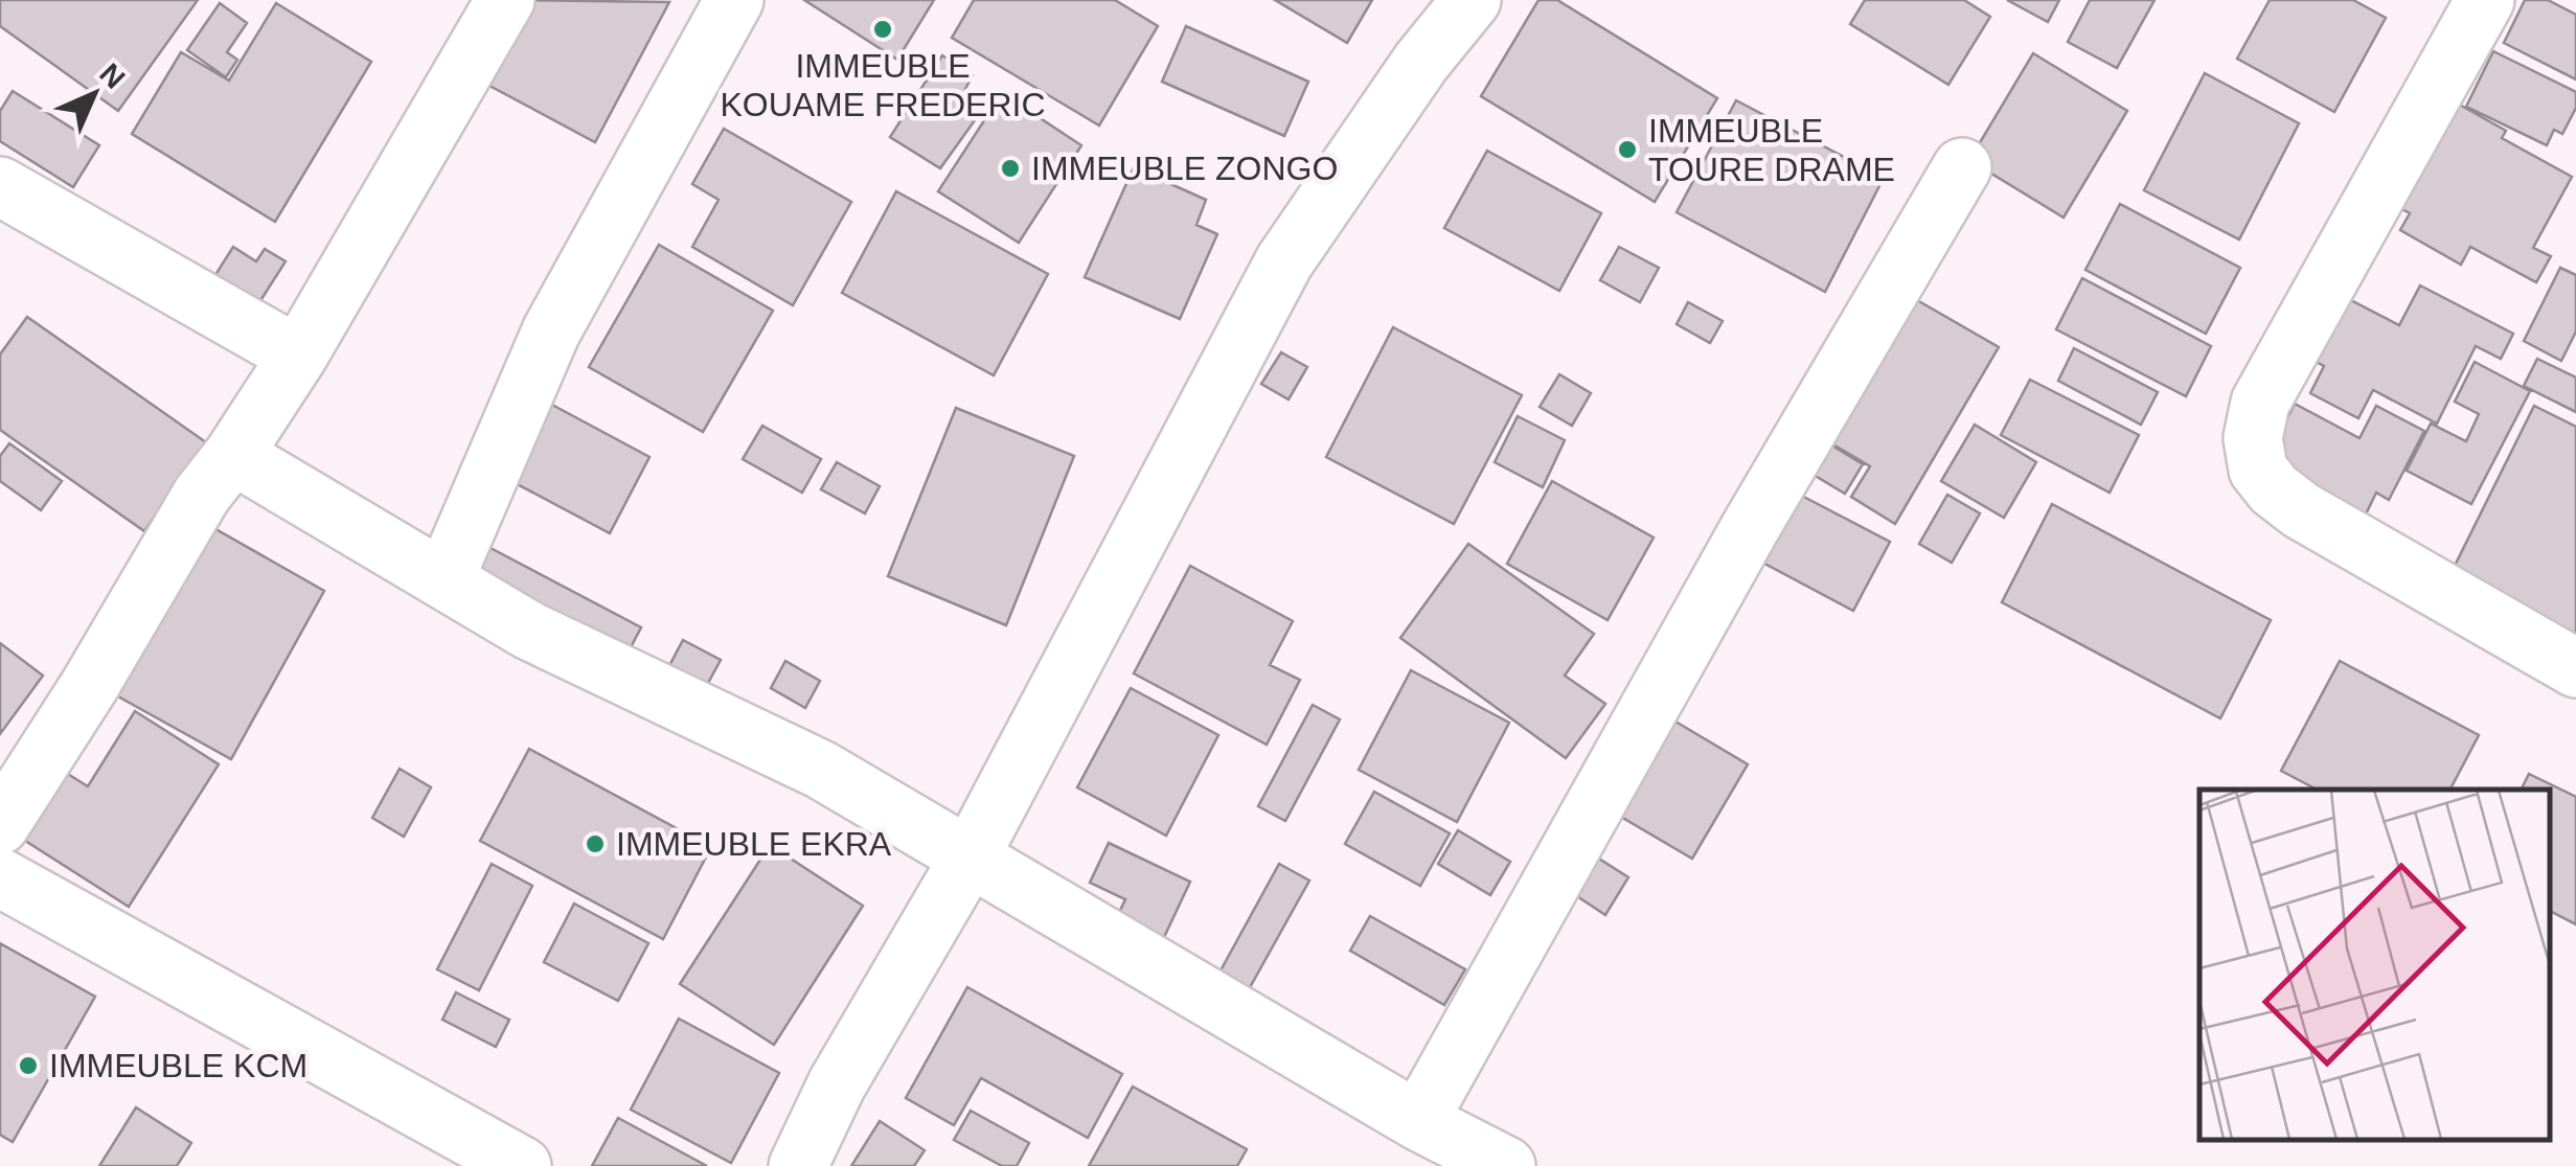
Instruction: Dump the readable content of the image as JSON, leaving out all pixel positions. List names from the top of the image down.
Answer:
{
  "places": [
    "IMMEUBLE KOUAME FREDERIC",
    "IMMEUBLE TOURE DRAME",
    "IMMEUBLE ZONGO",
    "IMMEUBLE EKRA",
    "IMMEUBLE KCM"
  ],
  "north": "top right"
}
